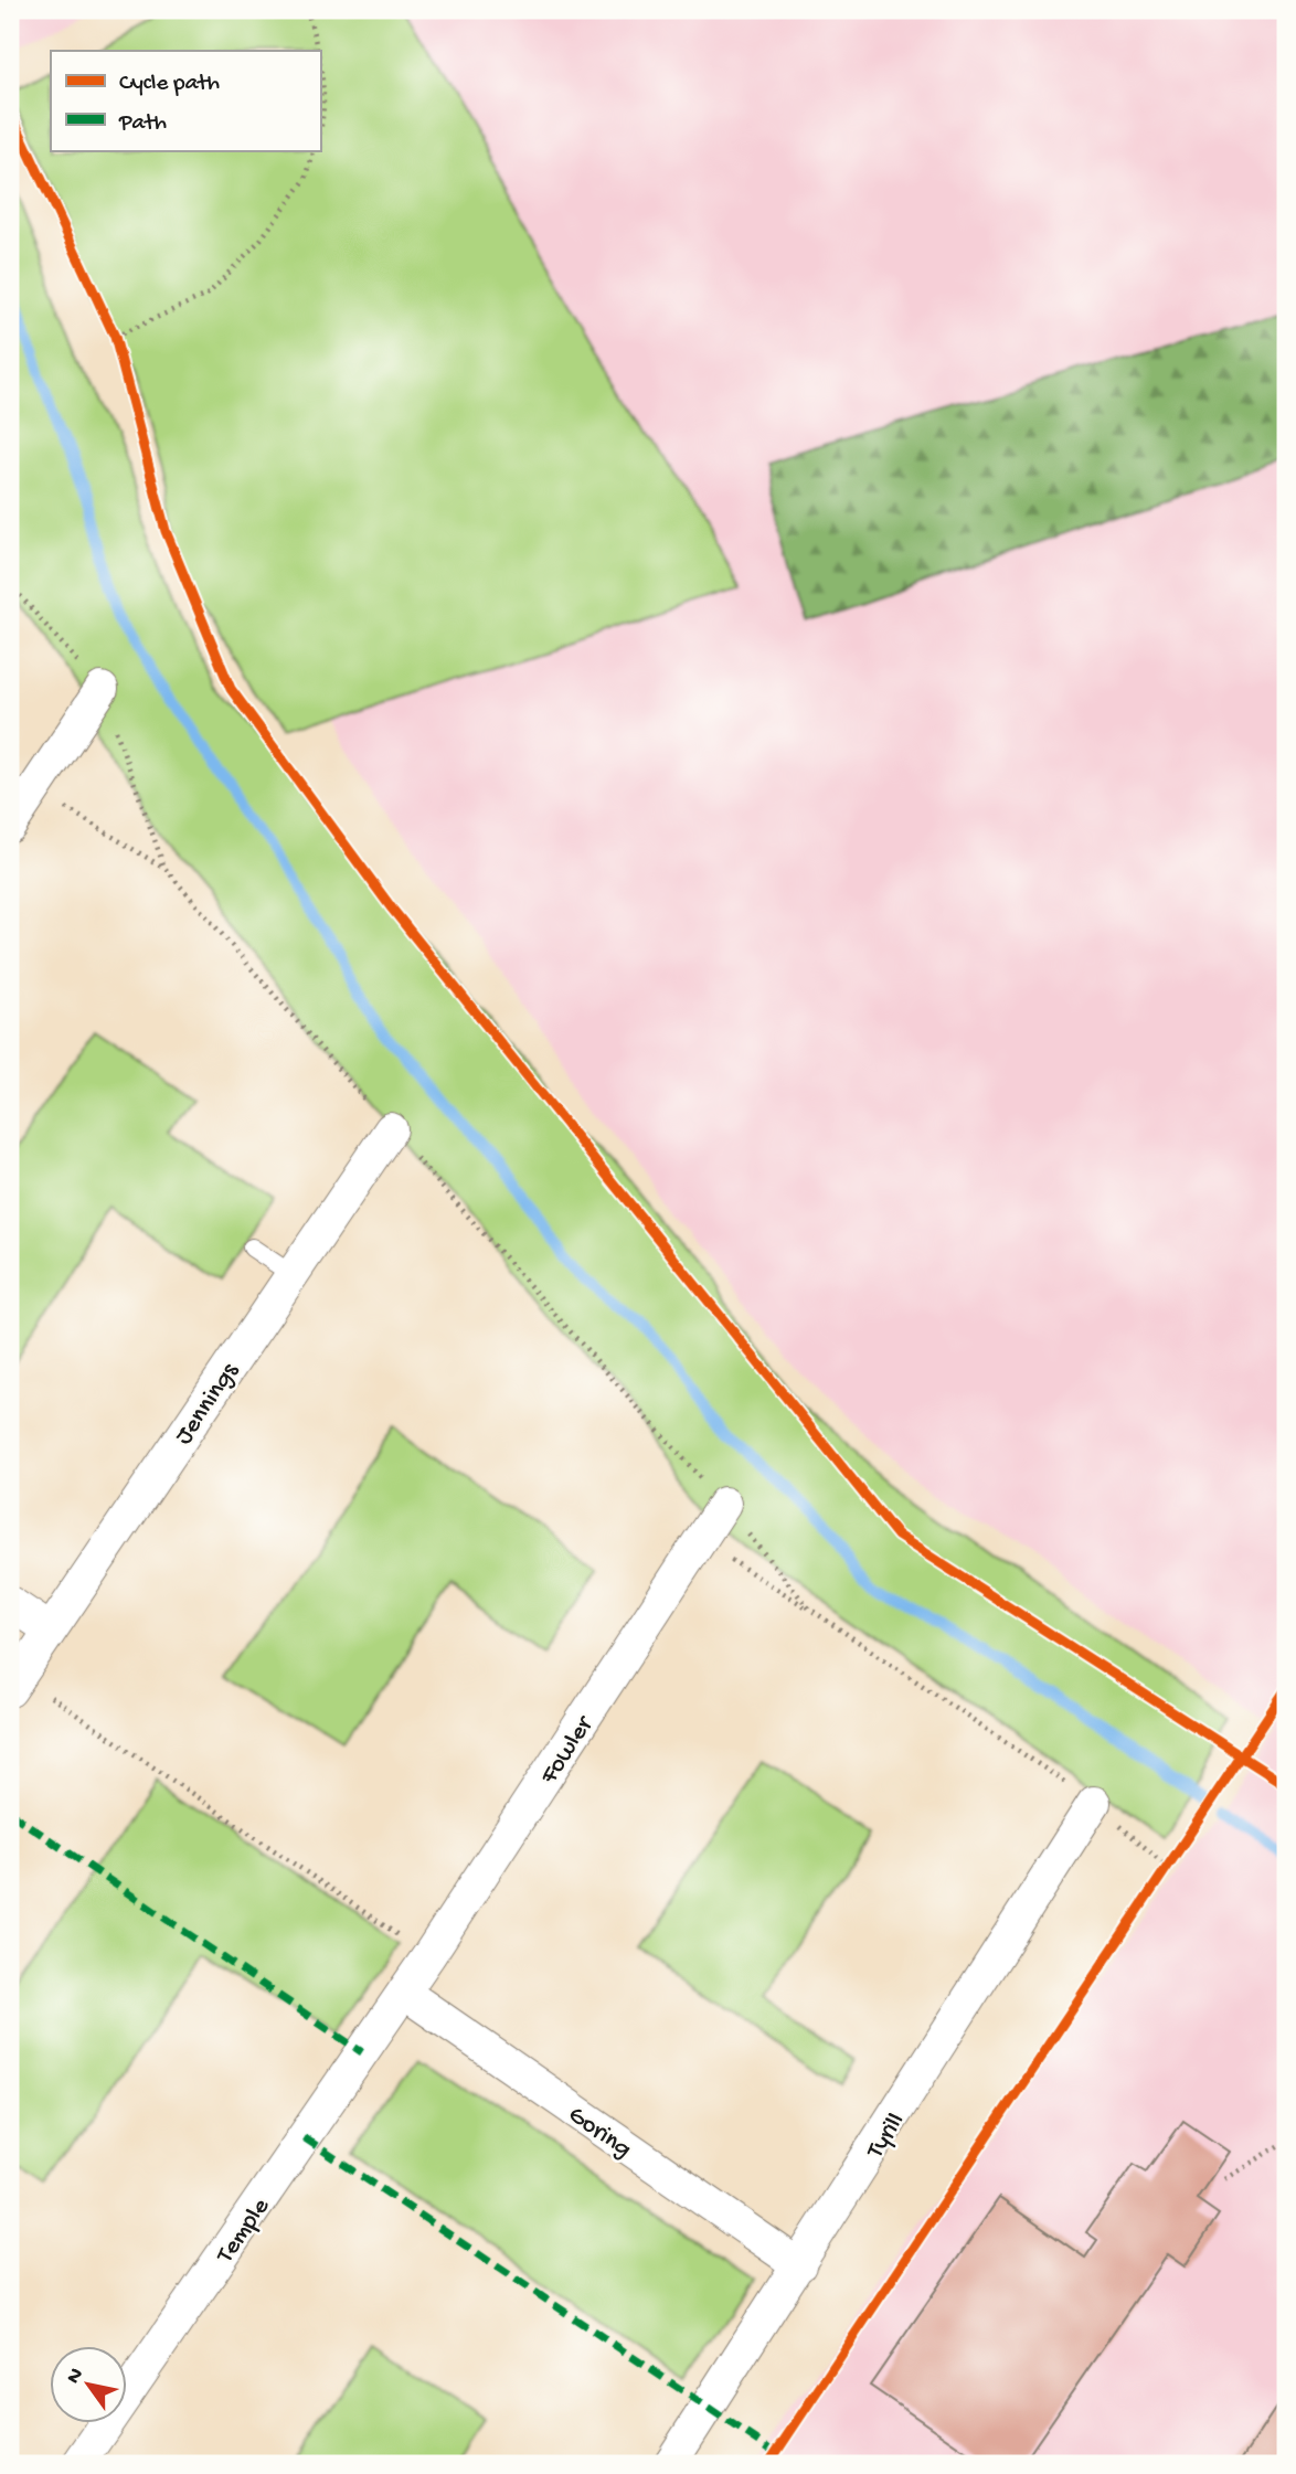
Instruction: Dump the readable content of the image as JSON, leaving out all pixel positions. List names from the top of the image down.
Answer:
{
  "streets": {
    "street": [
      "Jennings",
      "Fowler",
      "Goring",
      "Tyrill",
      "Temple"
    ]
  },
  "crossings": [
    ["Fowler", "Goring"],
    ["Fowler", "Temple"],
    ["Goring", "Tyrill"],
    ["Goring", "Temple"]
  ],
  "legend": ["Cycle path", "Path"],
  "north": "top left"
}
